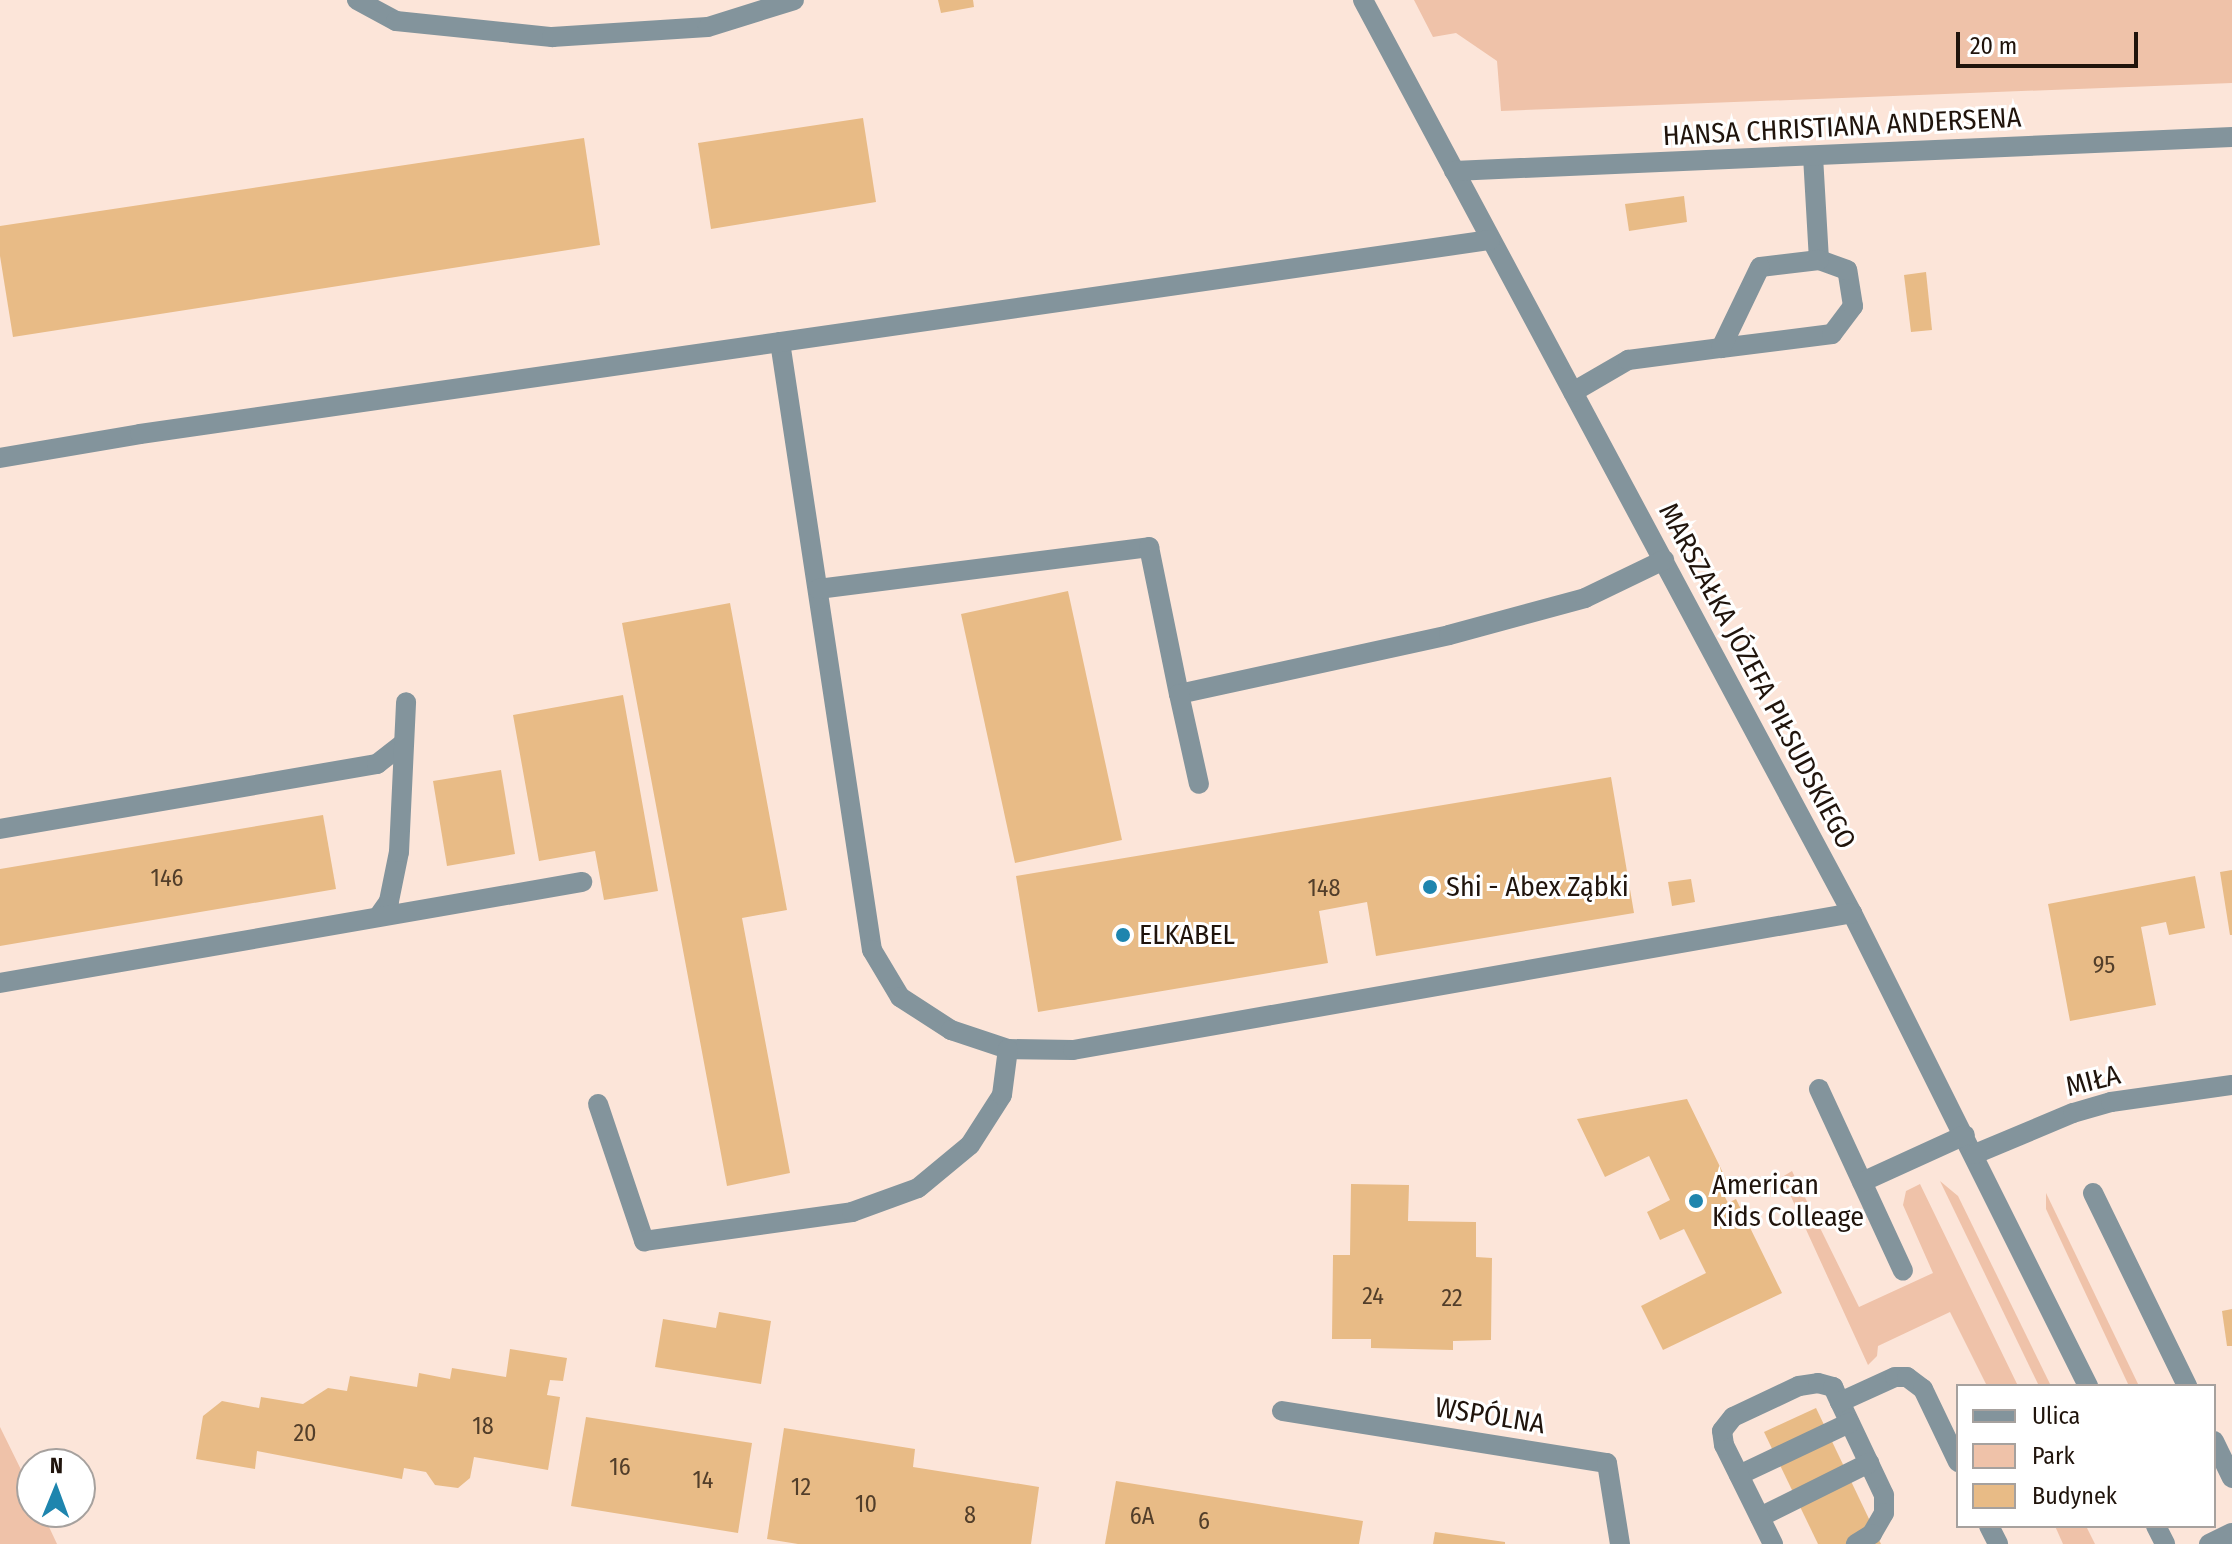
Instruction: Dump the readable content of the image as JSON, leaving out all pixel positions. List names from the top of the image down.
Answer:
{
  "streets": {
    "street": [
      "HANSA CHRISTIANA ANDERSENA",
      "MARSZAŁKA JÓZEFA PIŁSUDSKIEGO",
      "MIŁA",
      "WSPÓLNA"
    ]
  },
  "crossings": [
    ["HANSA CHRISTIANA ANDERSENA", "MARSZAŁKA JÓZEFA PIŁSUDSKIEGO"],
    ["MARSZAŁKA JÓZEFA PIŁSUDSKIEGO", "MIŁA"]
  ],
  "places": ["Shi - Abex Ząbki", "ELKABEL", "American Kids Colleage"],
  "house_numbers": [
    "146",
    "148",
    "95",
    "24",
    "22",
    "18",
    "20",
    "16",
    "14",
    "12",
    "10",
    "8",
    "6A",
    "6"
  ],
  "legend": ["Ulica", "Park", "Budynek"],
  "scale_bar": "20 m",
  "north": "top"
}
